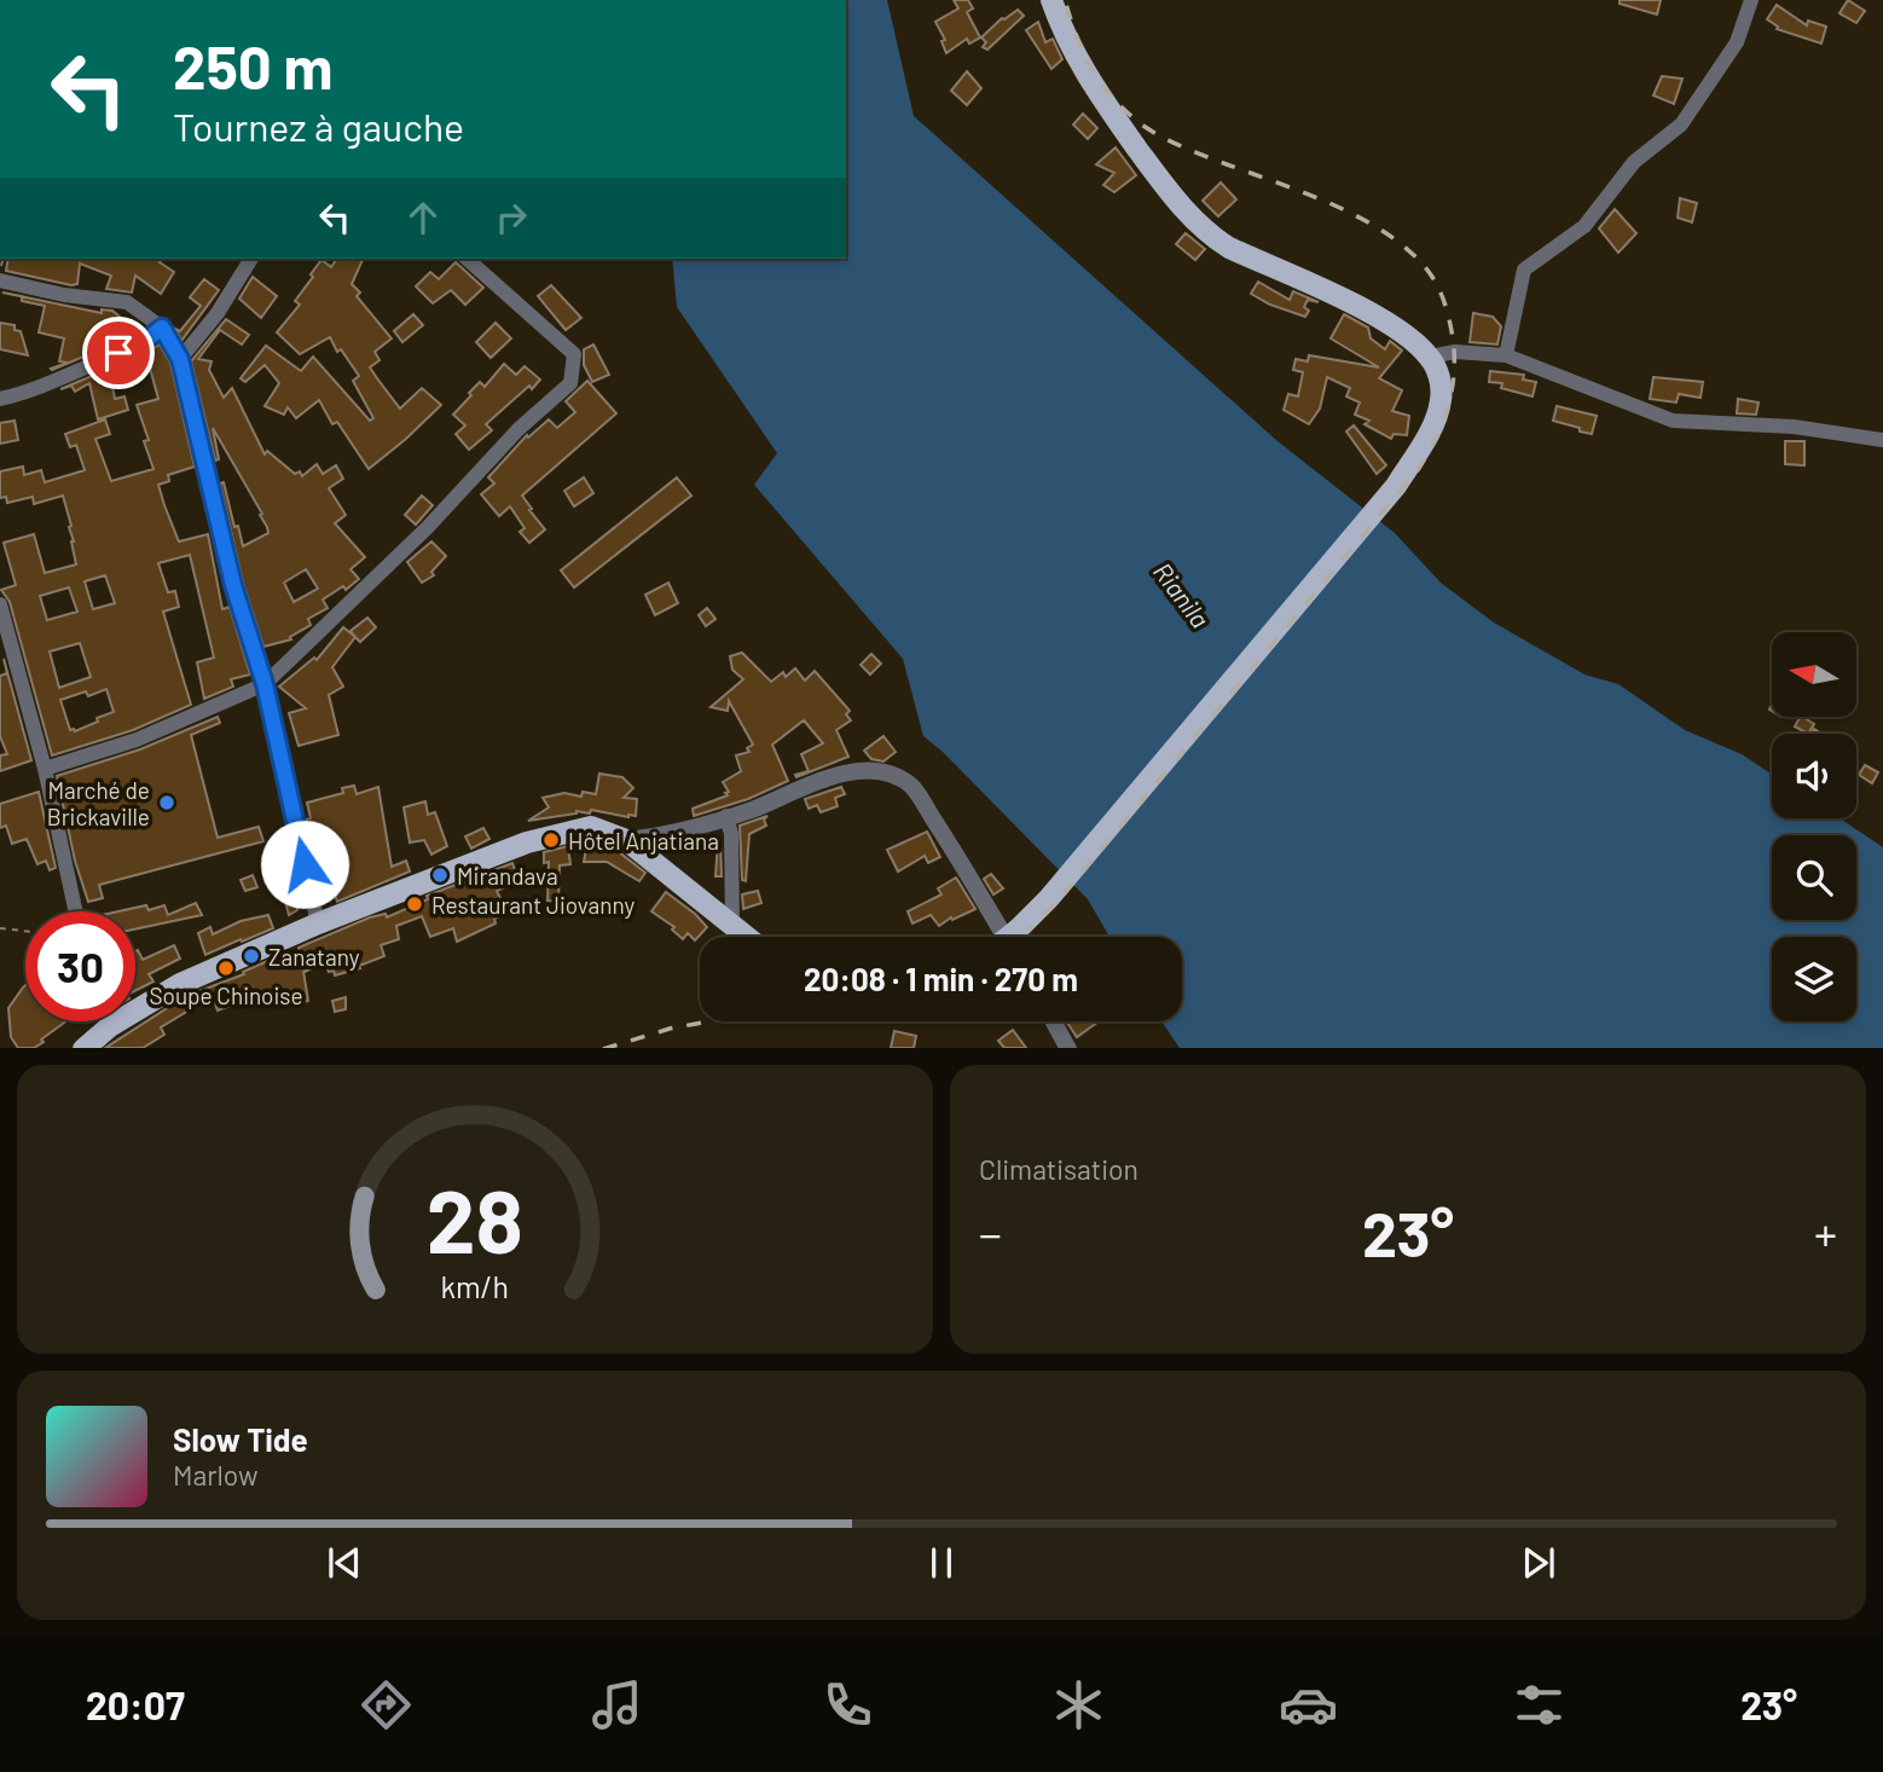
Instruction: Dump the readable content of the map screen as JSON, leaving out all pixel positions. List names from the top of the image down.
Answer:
{
  "water": ["Rianila"],
  "places": [
    "Marché de Brickaville",
    "Hôtel Anjatiana",
    "Mirandava",
    "Restaurant Jiovanny",
    "Zanatany",
    "Soupe Chinoise"
  ],
  "north": "left",
  "page": {
    "turn": ["250 m", "Tournez à gauche"],
    "limit": "30",
    "trip": "20:08 · 1 min · 270 m",
    "tile": "Climatisation",
    "heat": ["−", "23°", "+"],
    "song": ["Slow Tide", "Marlow"],
    "tabs": ["20:07", "23°"],
    "gauge": ["28", "km/h"]
  }
}
